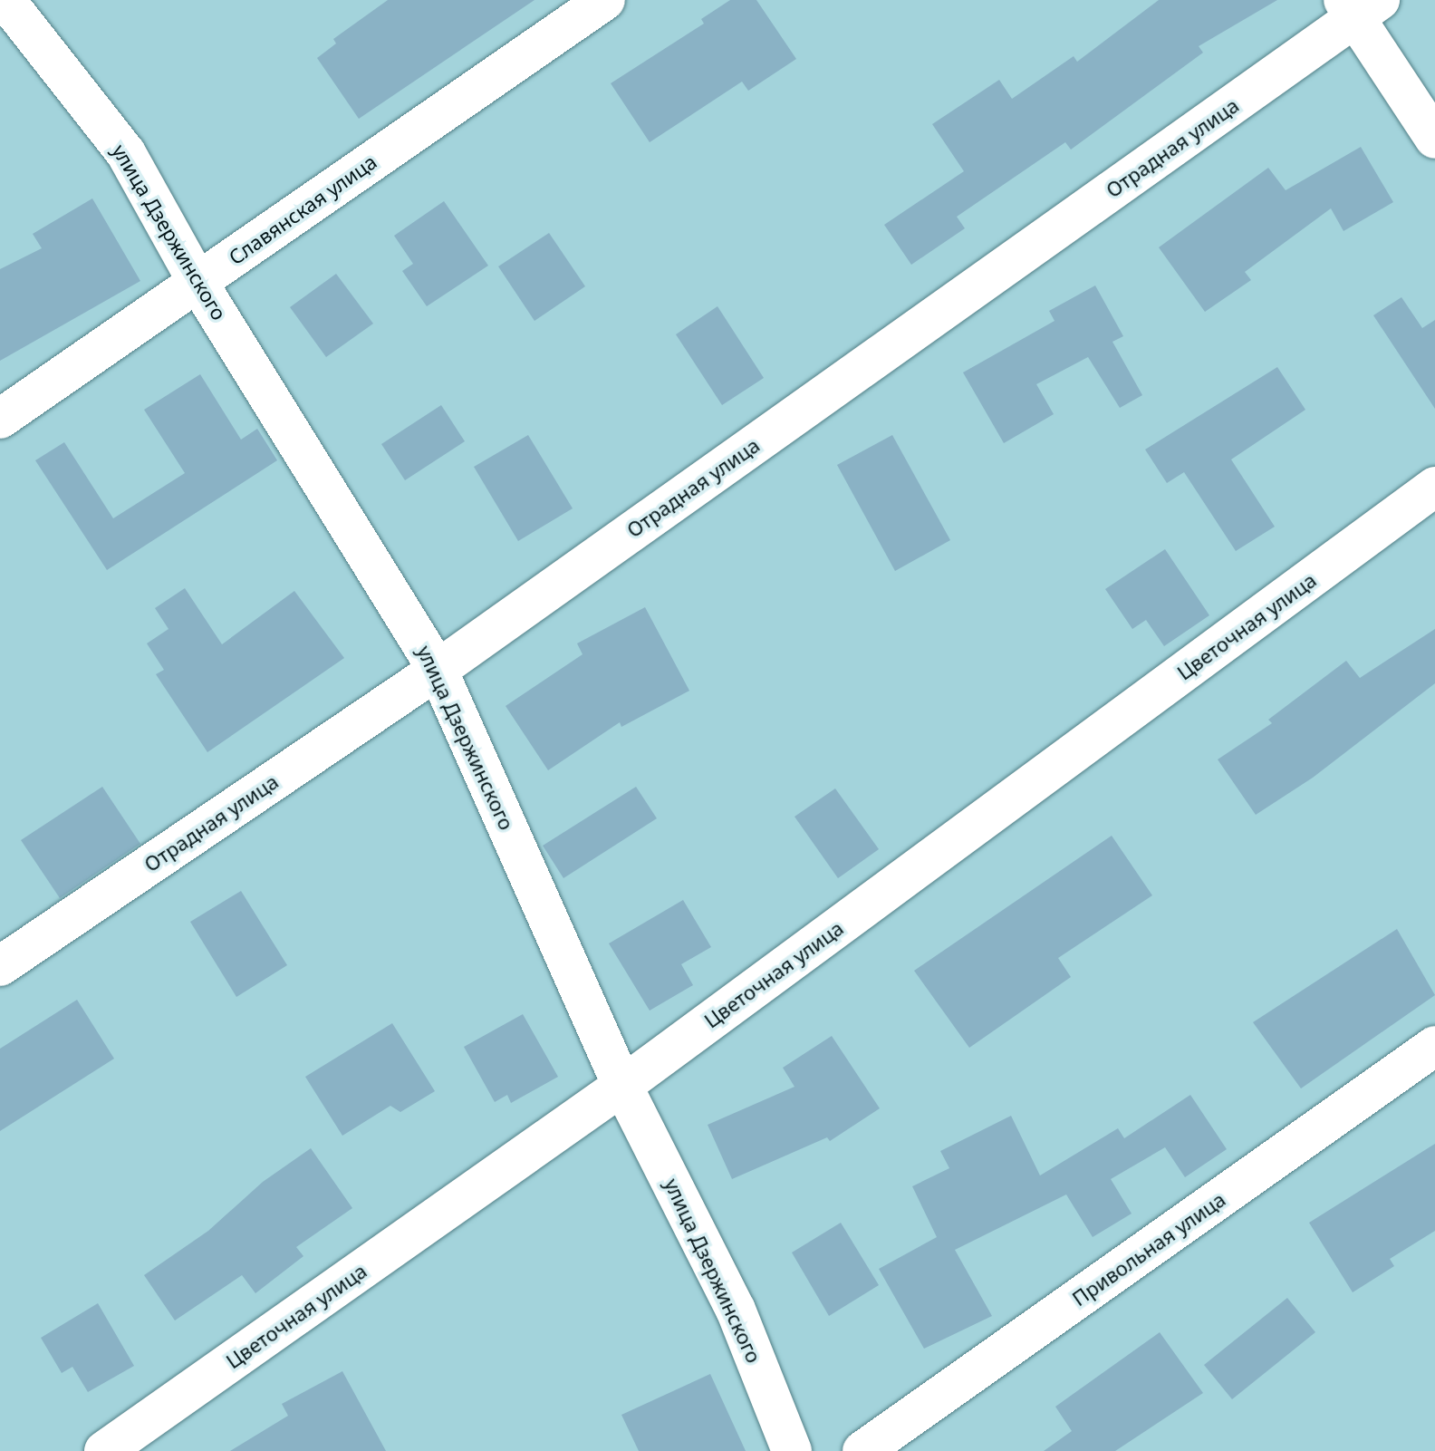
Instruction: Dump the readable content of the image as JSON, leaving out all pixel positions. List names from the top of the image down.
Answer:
{
  "streets": {
    "street": [
      "Отрадная улица",
      "Славянская улица",
      "улица Дзержинского",
      "Цветочная улица",
      "Привольная улица"
    ]
  },
  "crossings": [
    ["Отрадная улица", "улица Дзержинского"],
    ["Славянская улица", "улица Дзержинского"],
    ["улица Дзержинского", "Цветочная улица"]
  ]
}
